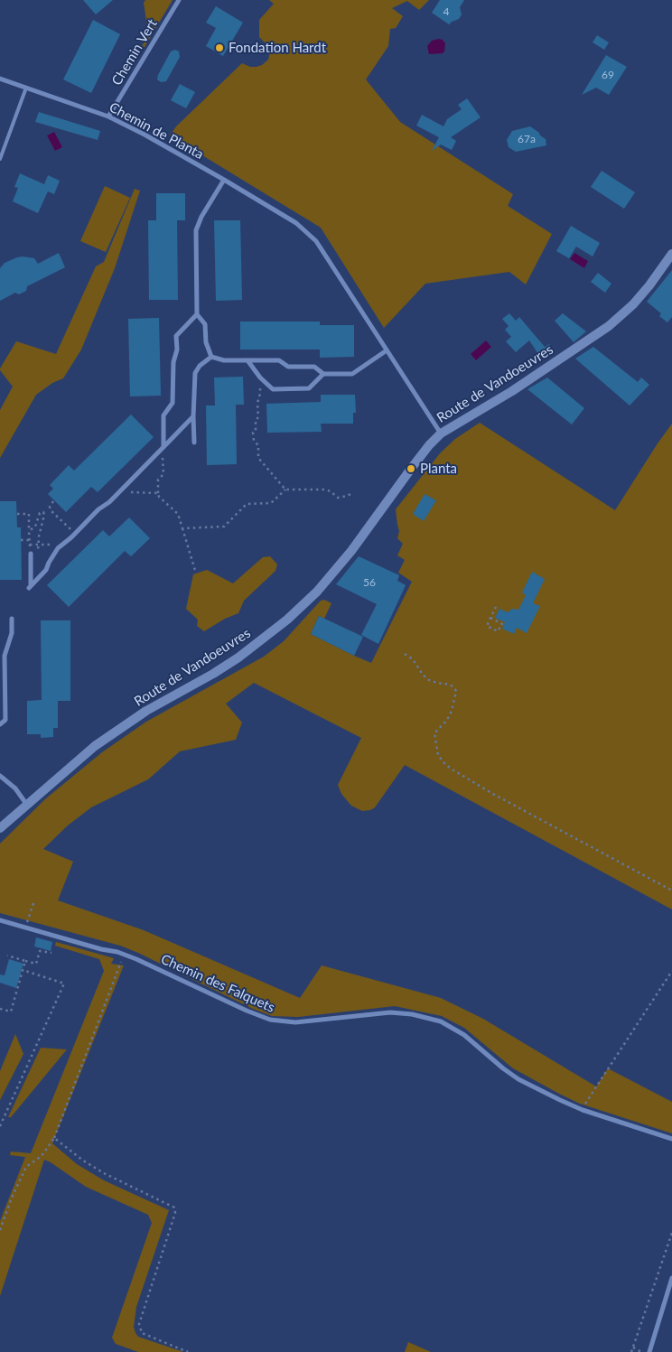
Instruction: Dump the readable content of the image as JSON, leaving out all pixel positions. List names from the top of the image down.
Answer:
{
  "streets": {
    "main road": ["Route de Vandoeuvres"],
    "street": ["Chemin Vert", "Chemin de Planta", "Chemin des Falquets"]
  },
  "crossings": [
    ["Chemin Vert", "Chemin de Planta"],
    ["Chemin de Planta", "Route de Vandoeuvres"]
  ],
  "places": ["Fondation Hardt", "Planta"],
  "house_numbers": [
    "4",
    "69",
    "67a",
    "56"
  ]
}
